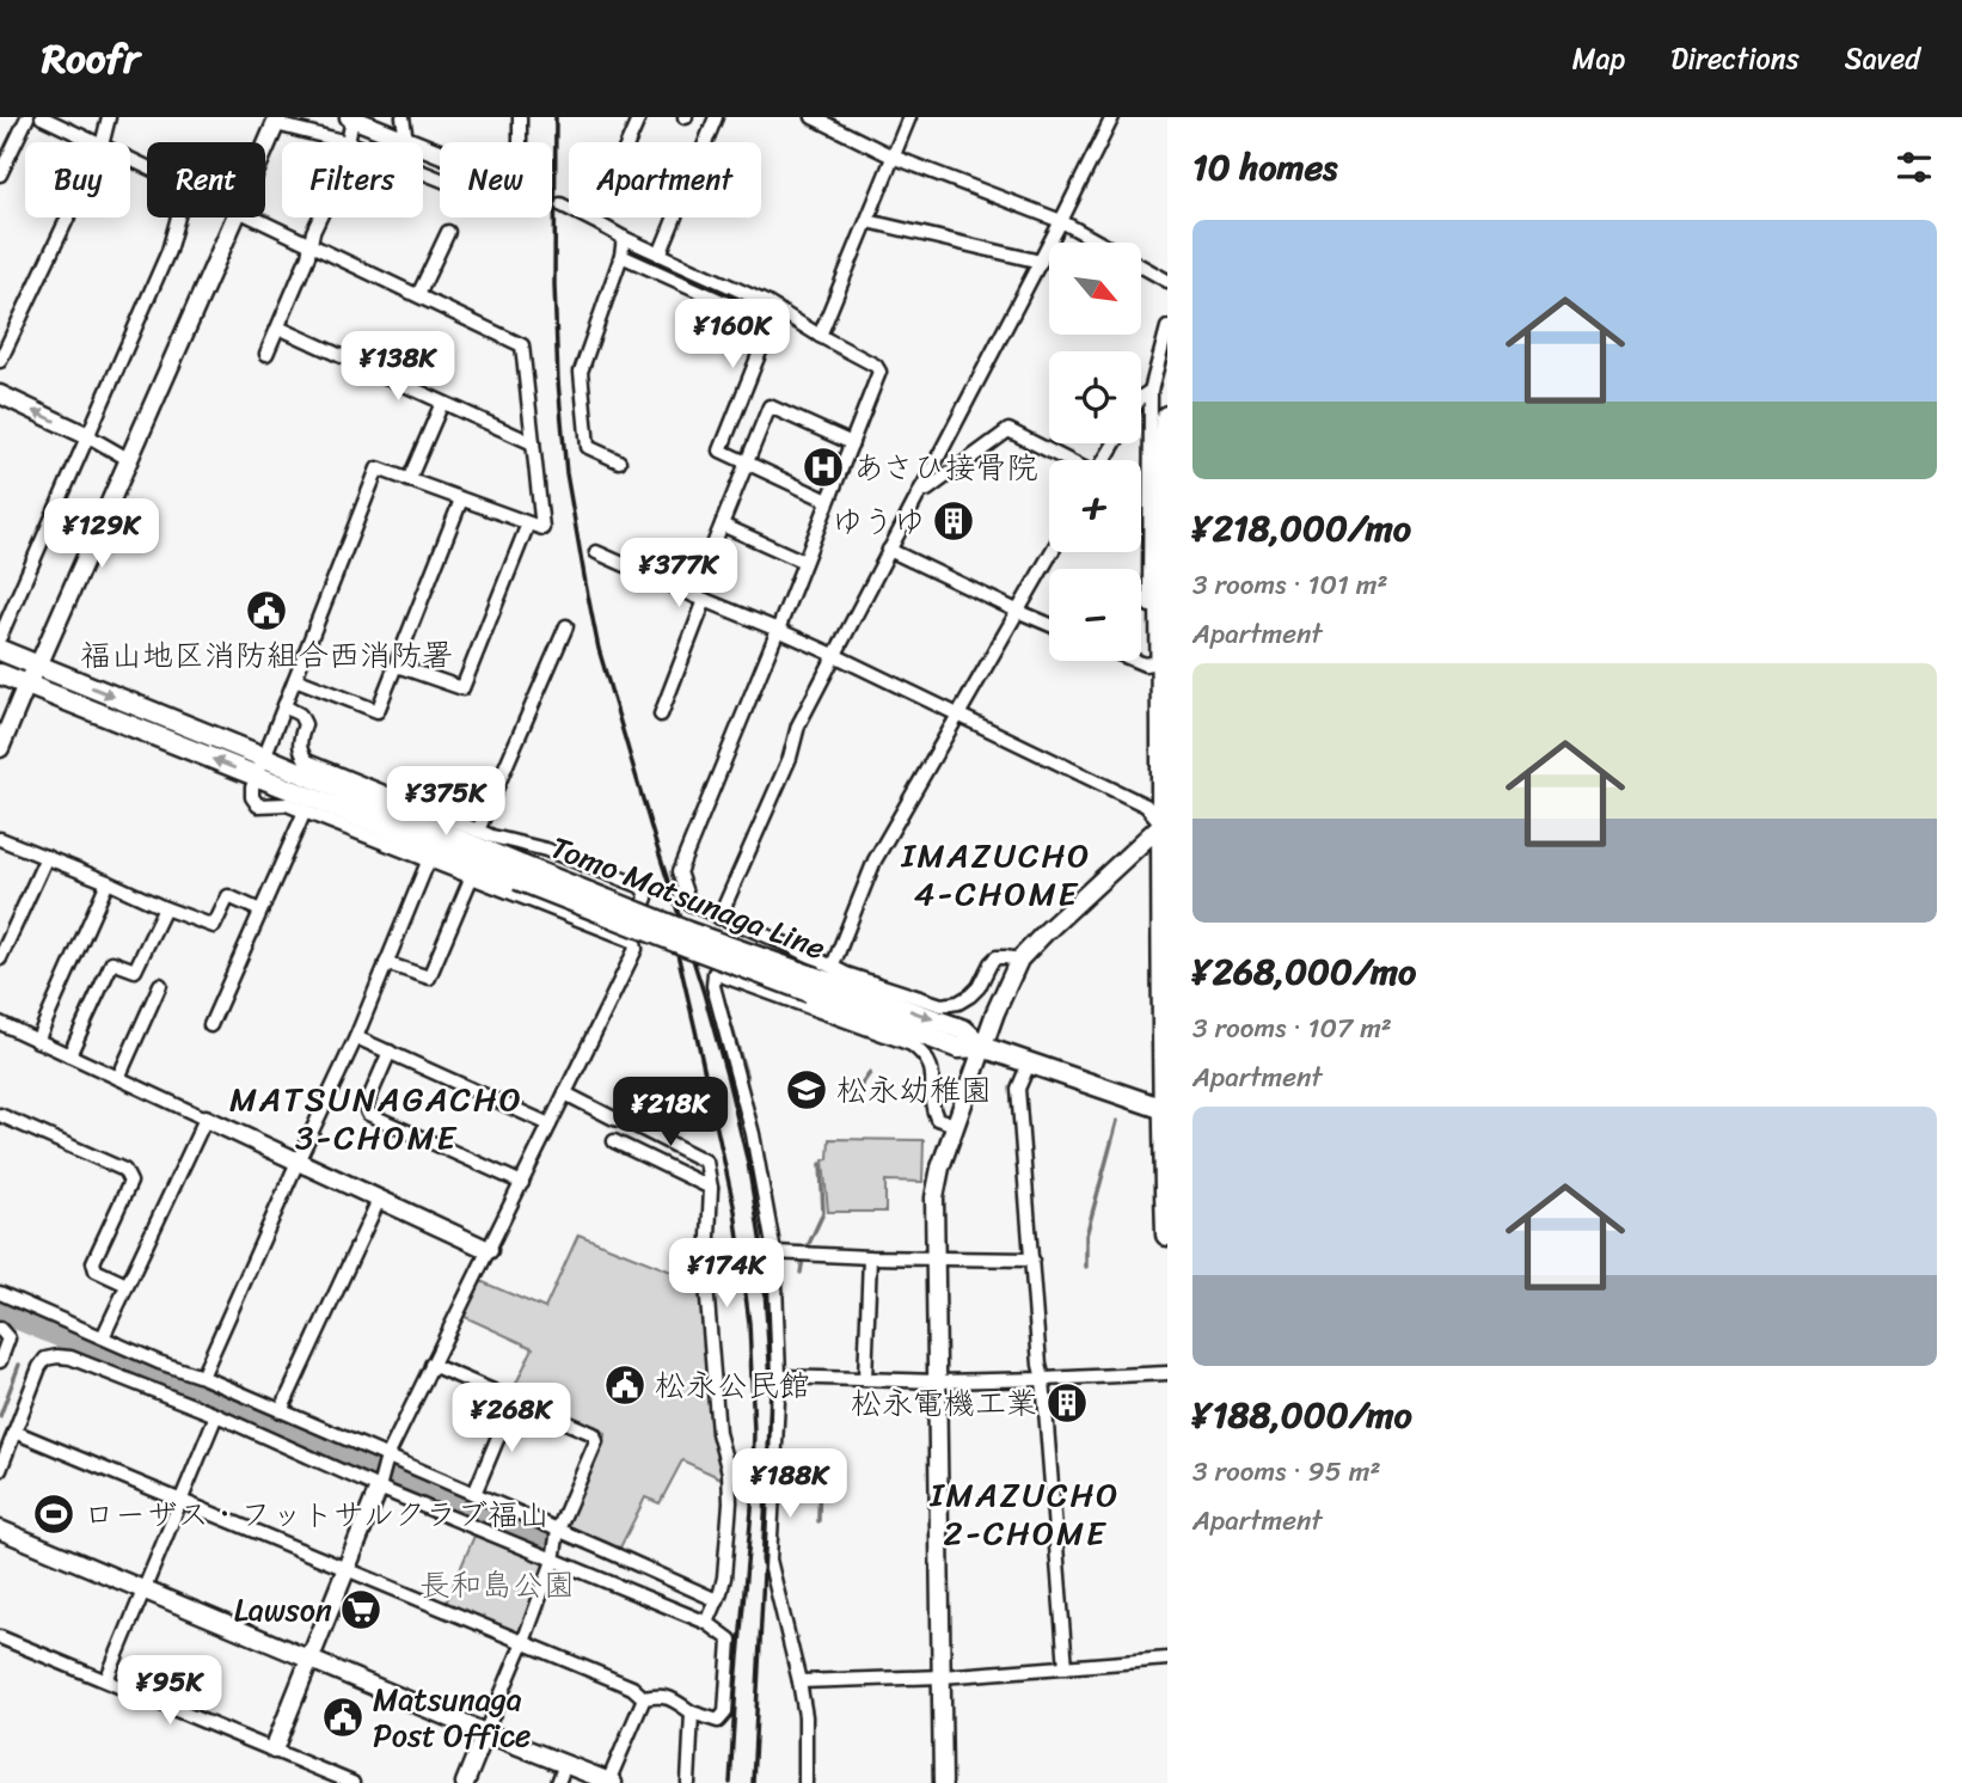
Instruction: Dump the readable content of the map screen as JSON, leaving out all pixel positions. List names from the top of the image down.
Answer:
{
  "streets": {
    "main road": ["Tomo Matsunaga Line"]
  },
  "districts": ["IMAZUCHO 4-CHOME", "MATSUNAGACHO 3-CHOME", "IMAZUCHO 2-CHOME"],
  "parks": ["長和島公園"],
  "places": {
    "hospital": ["あさひ接骨院"],
    "building": ["ゆうゆ", "松永電機工業"],
    "public building": ["福山地区消防組合西消防署", "松永公民館", "Matsunaga Post Office"],
    "school or university": ["松永幼稚園"],
    "sports": ["ローザス・フットサルクラブ福山"],
    "supermarket": ["Lawson"]
  },
  "north": "bottom right",
  "page": {
    "header": "Roofr",
    "nav": ["Map", "Directions", "Saved"],
    "heading": "10 homes",
    "chip": [
      "Buy",
      "Rent",
      "Filters",
      "New",
      "Apartment"
    ],
    "list": [
      {
        "name": "¥218,000/mo",
        "note": "3 rooms · 101 m² · Apartment"
      },
      {
        "name": "¥268,000/mo",
        "note": "3 rooms · 107 m² · Apartment"
      },
      {
        "name": "¥188,000/mo",
        "note": "3 rooms · 95 m² · Apartment"
      }
    ],
    "map_buttons": ["+", "−"],
    "price": [
      "¥160K",
      "¥138K",
      "¥129K",
      "¥377K",
      "¥375K",
      "¥218K",
      "¥174K",
      "¥268K",
      "¥188K",
      "¥95K"
    ]
  }
}
